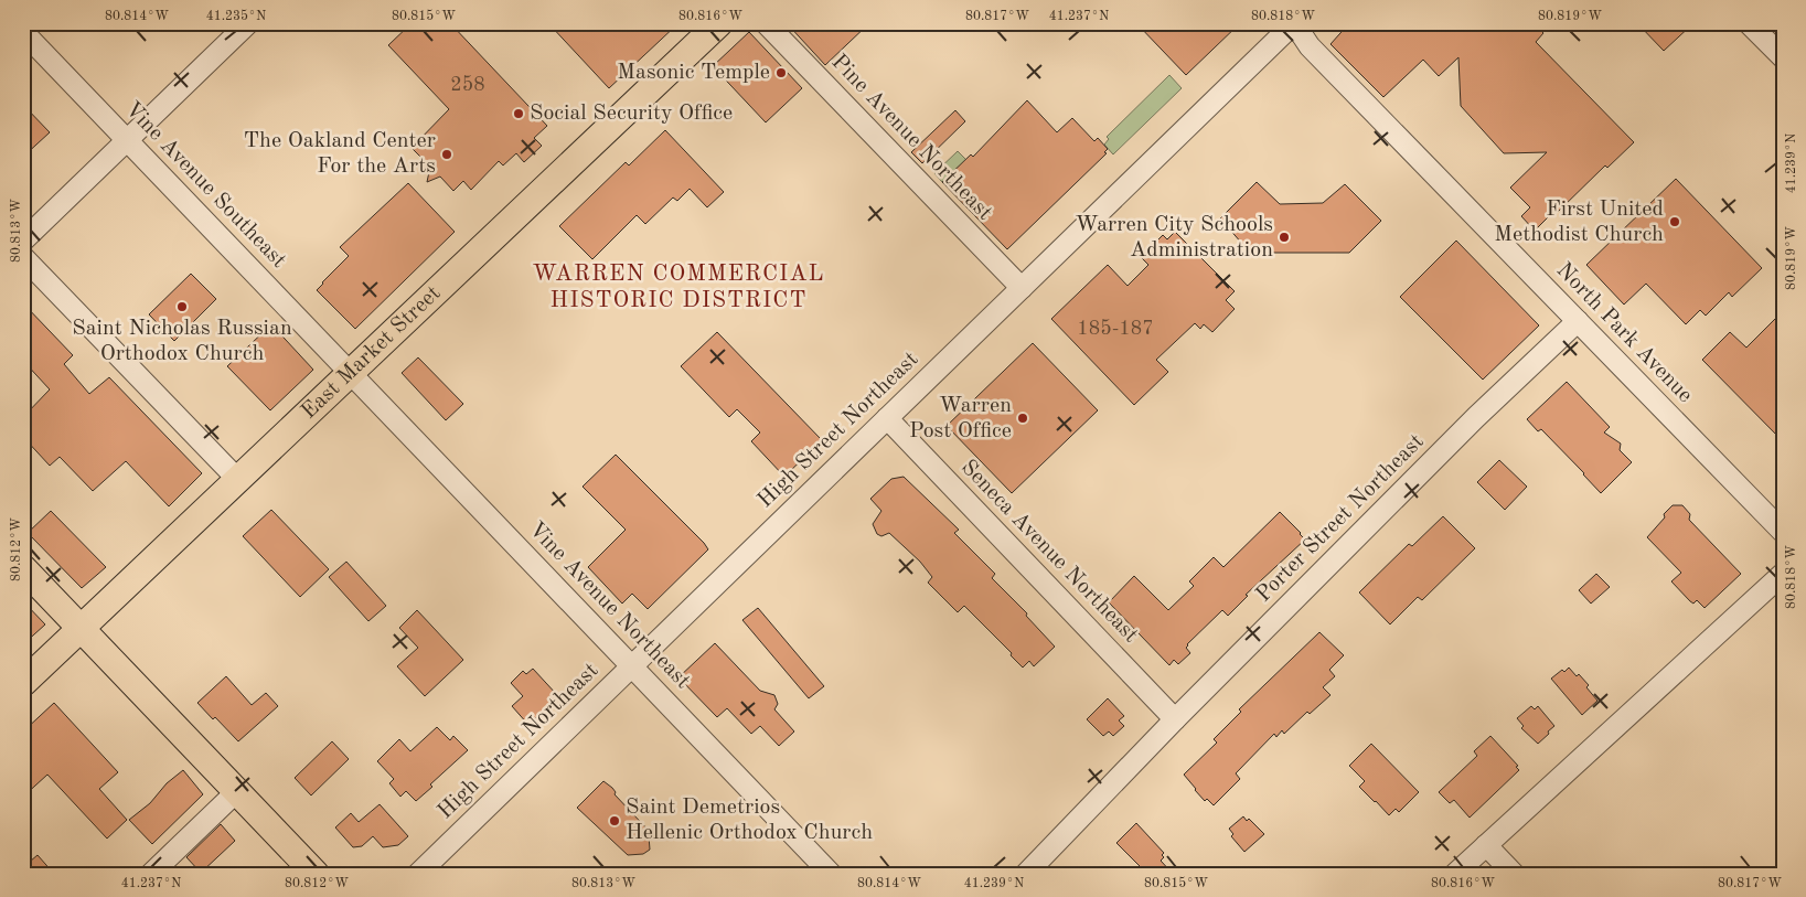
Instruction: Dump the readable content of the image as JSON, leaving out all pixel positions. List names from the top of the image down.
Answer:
{
  "streets": {
    "main road": ["East Market Street"],
    "street": [
      "Pine Avenue Northeast",
      "Vine Avenue Southeast",
      "North Park Avenue",
      "High Street Northeast",
      "Porter Street Northeast",
      "Seneca Avenue Northeast",
      "Vine Avenue Northeast"
    ]
  },
  "crossings": [
    ["Pine Avenue Northeast", "High Street Northeast"],
    ["Vine Avenue Southeast", "East Market Street"],
    ["Vine Avenue Southeast", "Vine Avenue Northeast"],
    ["North Park Avenue", "High Street Northeast"],
    ["North Park Avenue", "Porter Street Northeast"],
    ["East Market Street", "Vine Avenue Northeast"],
    ["High Street Northeast", "Seneca Avenue Northeast"],
    ["High Street Northeast", "Vine Avenue Northeast"],
    ["Porter Street Northeast", "Seneca Avenue Northeast"]
  ],
  "districts": ["WARREN COMMERCIAL HISTORIC DISTRICT"],
  "places": [
    "Masonic Temple",
    "Social Security Office",
    "The Oakland Center For the Arts",
    "First United Methodist Church",
    "Warren City Schools Administration",
    "Saint Nicholas Russian Orthodox Church",
    "Warren Post Office",
    "Saint Demetrios Hellenic Orthodox Church"
  ],
  "house_numbers": ["258", "185-187"],
  "coordinates": [
    "80.814°W",
    "41.235°N",
    "80.815°W",
    "80.816°W",
    "80.817°W",
    "41.237°N",
    "80.818°W",
    "80.819°W",
    "41.239°N",
    "80.813°W",
    "80.812°W"
  ]
}
